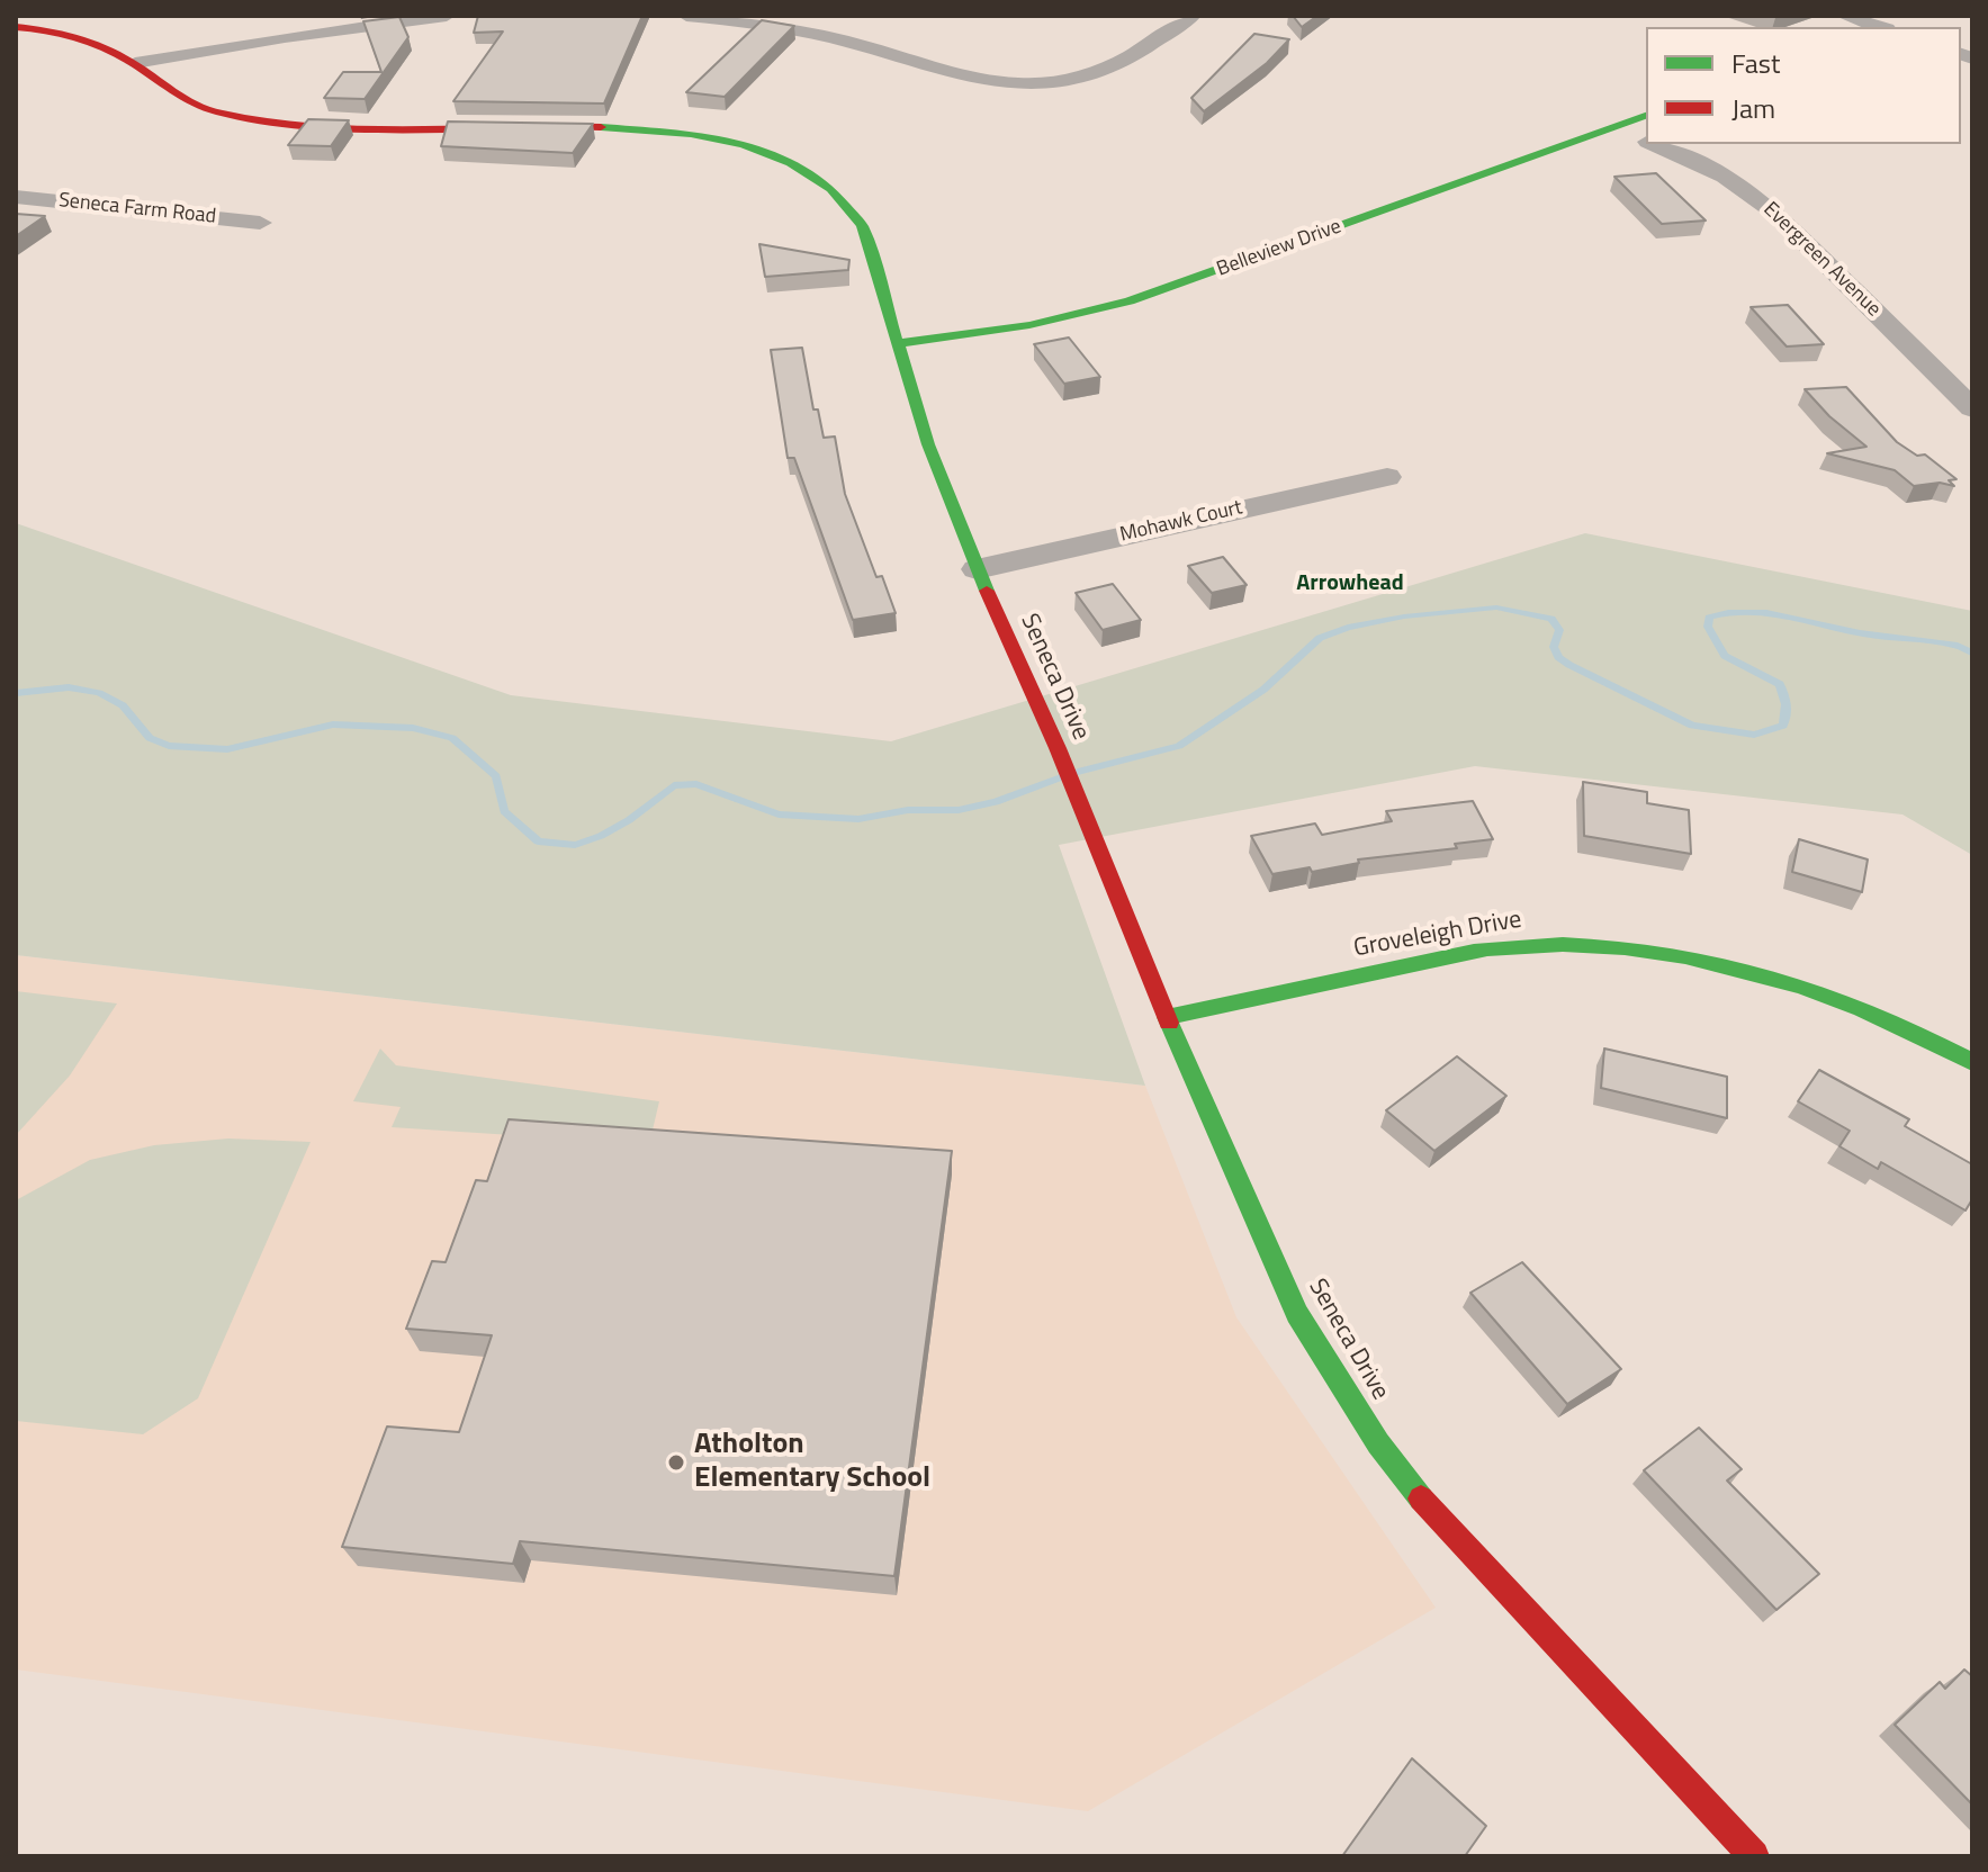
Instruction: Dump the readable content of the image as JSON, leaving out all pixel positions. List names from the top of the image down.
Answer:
{
  "streets": {
    "street": [
      "Seneca Farm Road",
      "Belleview Drive",
      "Evergreen Avenue",
      "Mohawk Court",
      "Seneca Drive",
      "Groveleigh Drive"
    ]
  },
  "crossings": [
    ["Belleview Drive", "Evergreen Avenue"],
    ["Belleview Drive", "Seneca Drive"],
    ["Mohawk Court", "Seneca Drive"],
    ["Seneca Drive", "Groveleigh Drive"]
  ],
  "districts": ["Arrowhead"],
  "places": ["Atholton Elementary School"],
  "legend": ["Fast", "Jam"]
}
